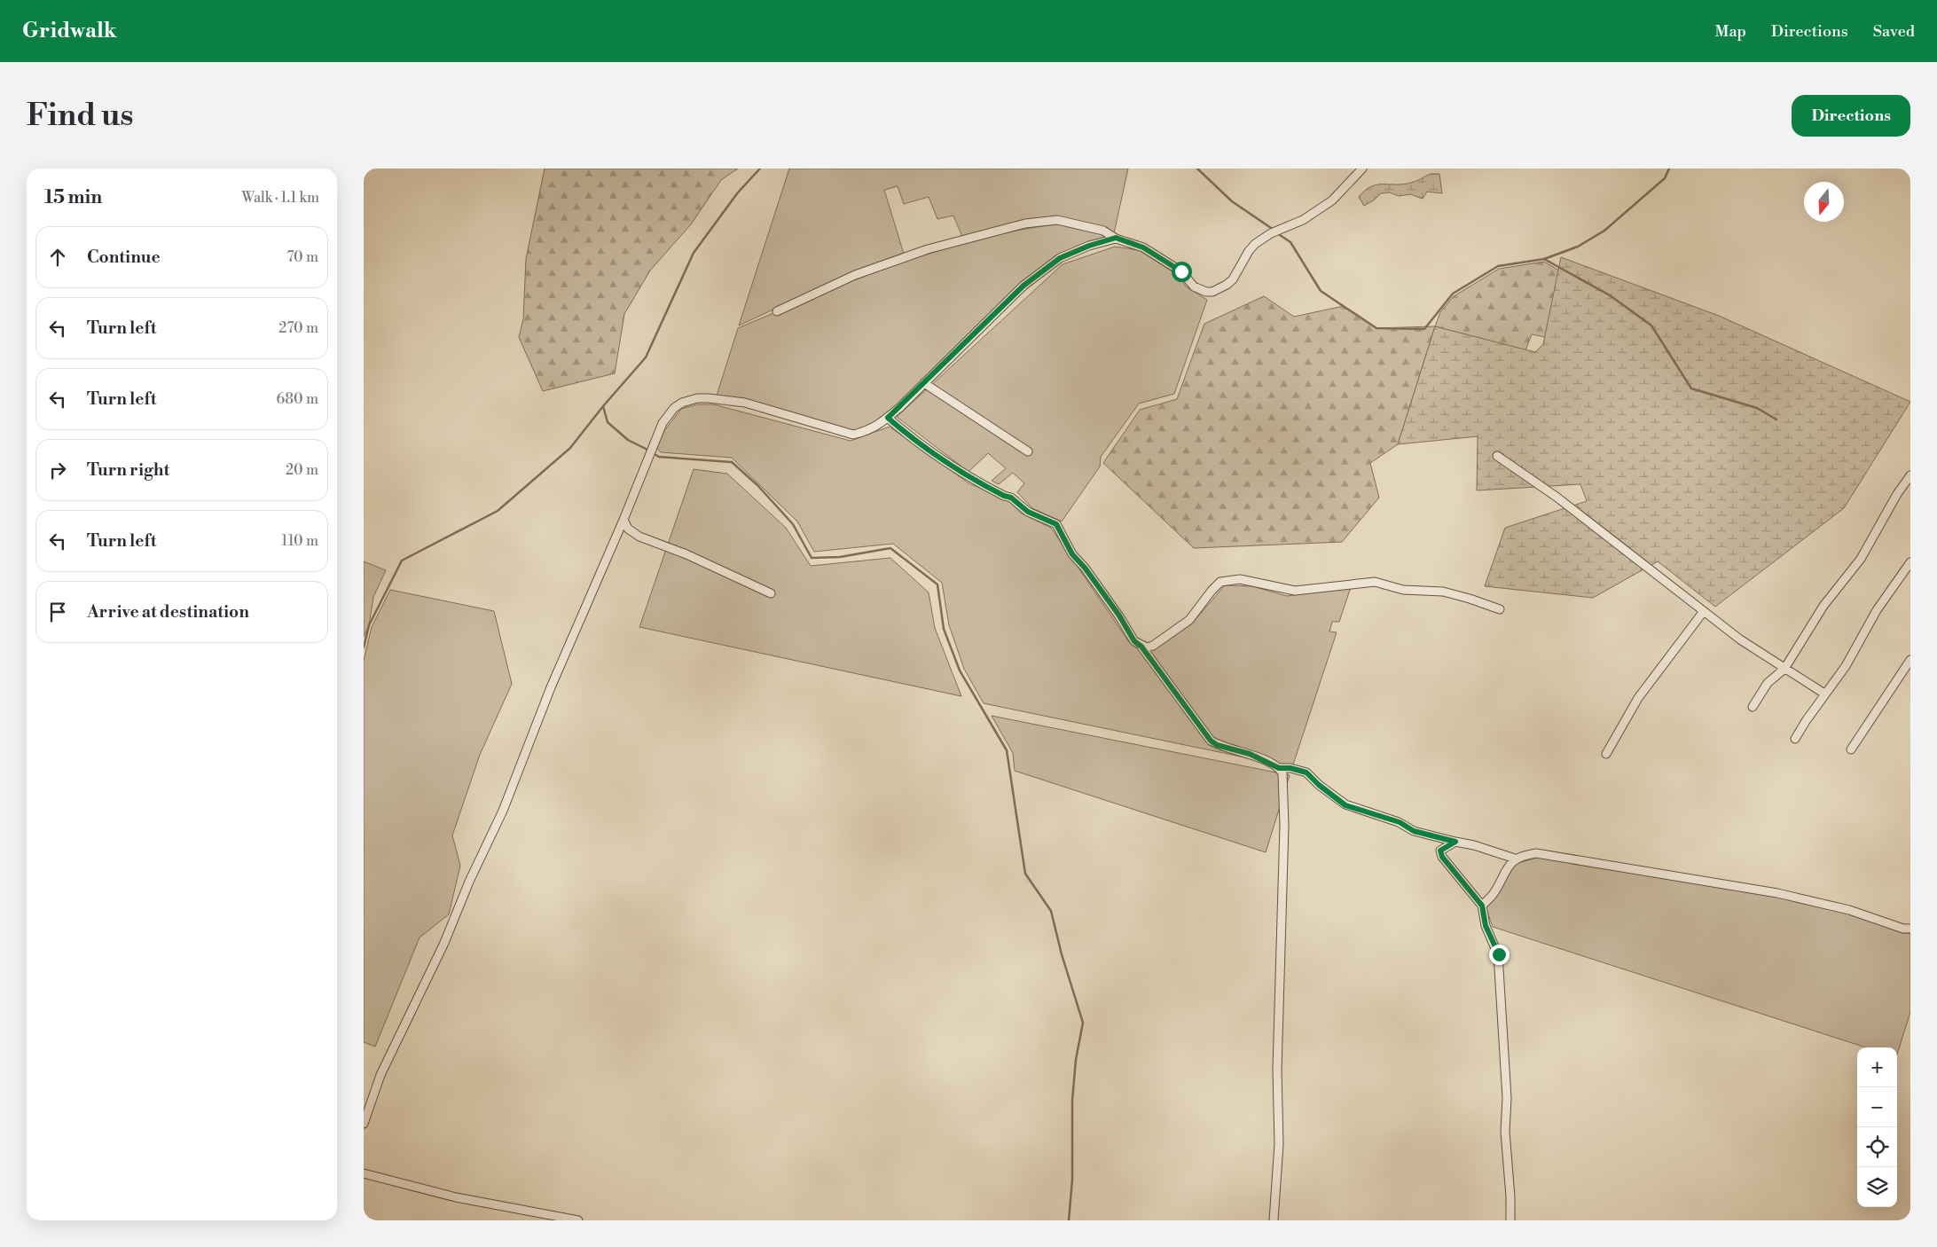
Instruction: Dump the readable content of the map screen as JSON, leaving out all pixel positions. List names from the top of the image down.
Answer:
{
  "north": "bottom",
  "page": {
    "header": "Gridwalk",
    "nav": ["Map", "Directions", "Saved"],
    "buttons": "Directions",
    "title": "Find us",
    "heading": ["15 min", "Walk · 1.1 km"],
    "list": [
      ["Continue", "70 m"],
      ["Turn left", "270 m"],
      ["Turn left", "680 m"],
      ["Turn right", "20 m"],
      ["Turn left", "110 m"],
      "Arrive at destination"
    ],
    "map_buttons": ["+", "−"]
  }
}
